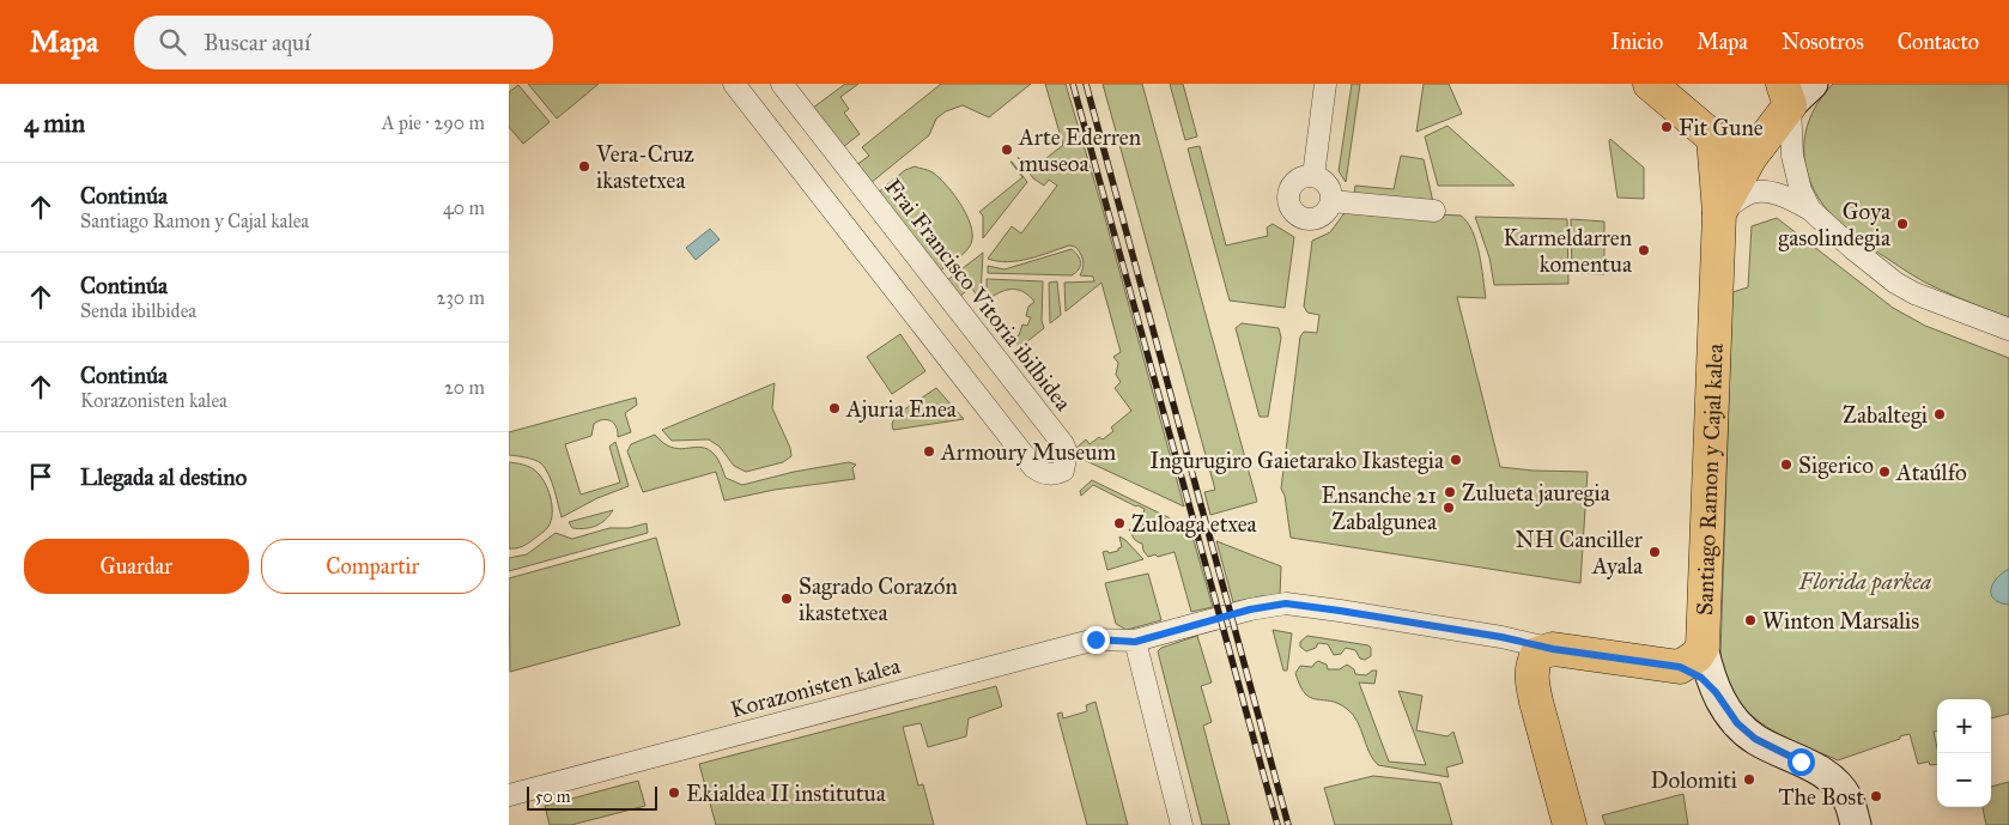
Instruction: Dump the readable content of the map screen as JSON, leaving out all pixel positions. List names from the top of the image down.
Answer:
{
  "streets": {
    "main road": ["Santiago Ramon y Cajal kalea"],
    "street": ["Frai Francisco Vitoria ibilbidea", "Korazonisten kalea"]
  },
  "parks": ["Florida parkea"],
  "places": [
    "Fit Gune",
    "Arte Ederren museoa",
    "Vera-Cruz ikastetxea",
    "Goya gasolindegia",
    "Karmeldarren komentua",
    "Ajuria Enea",
    "Zabaltegi",
    "Armoury Museum",
    "Ingurugiro Gaietarako Ikastegia",
    "Sigerico",
    "Ataúlfo",
    "Zulueta jauregia",
    "Ensanche 21 Zabalgunea",
    "Zuloaga etxea",
    "NH Canciller Ayala",
    "Sagrado Corazón ikastetxea",
    "Winton Marsalis",
    "Dolomiti",
    "Ekialdea II institutua",
    "The Bost"
  ],
  "scale_bar": "50 m",
  "page": {
    "header": "Mapa",
    "search": "Buscar aquí",
    "nav": [
      "Inicio",
      "Mapa",
      "Nosotros",
      "Contacto"
    ],
    "heading": ["4 min", "A pie · 290 m"],
    "list": [
      ["Continúa", "Santiago Ramon y Cajal kalea", "40 m"],
      ["Continúa", "Senda ibilbidea", "230 m"],
      ["Continúa", "Korazonisten kalea", "20 m"],
      "Llegada al destino"
    ],
    "buttons": ["Guardar", "Compartir"],
    "map_buttons": ["+", "−"],
    "scale": "50 m"
  }
}
